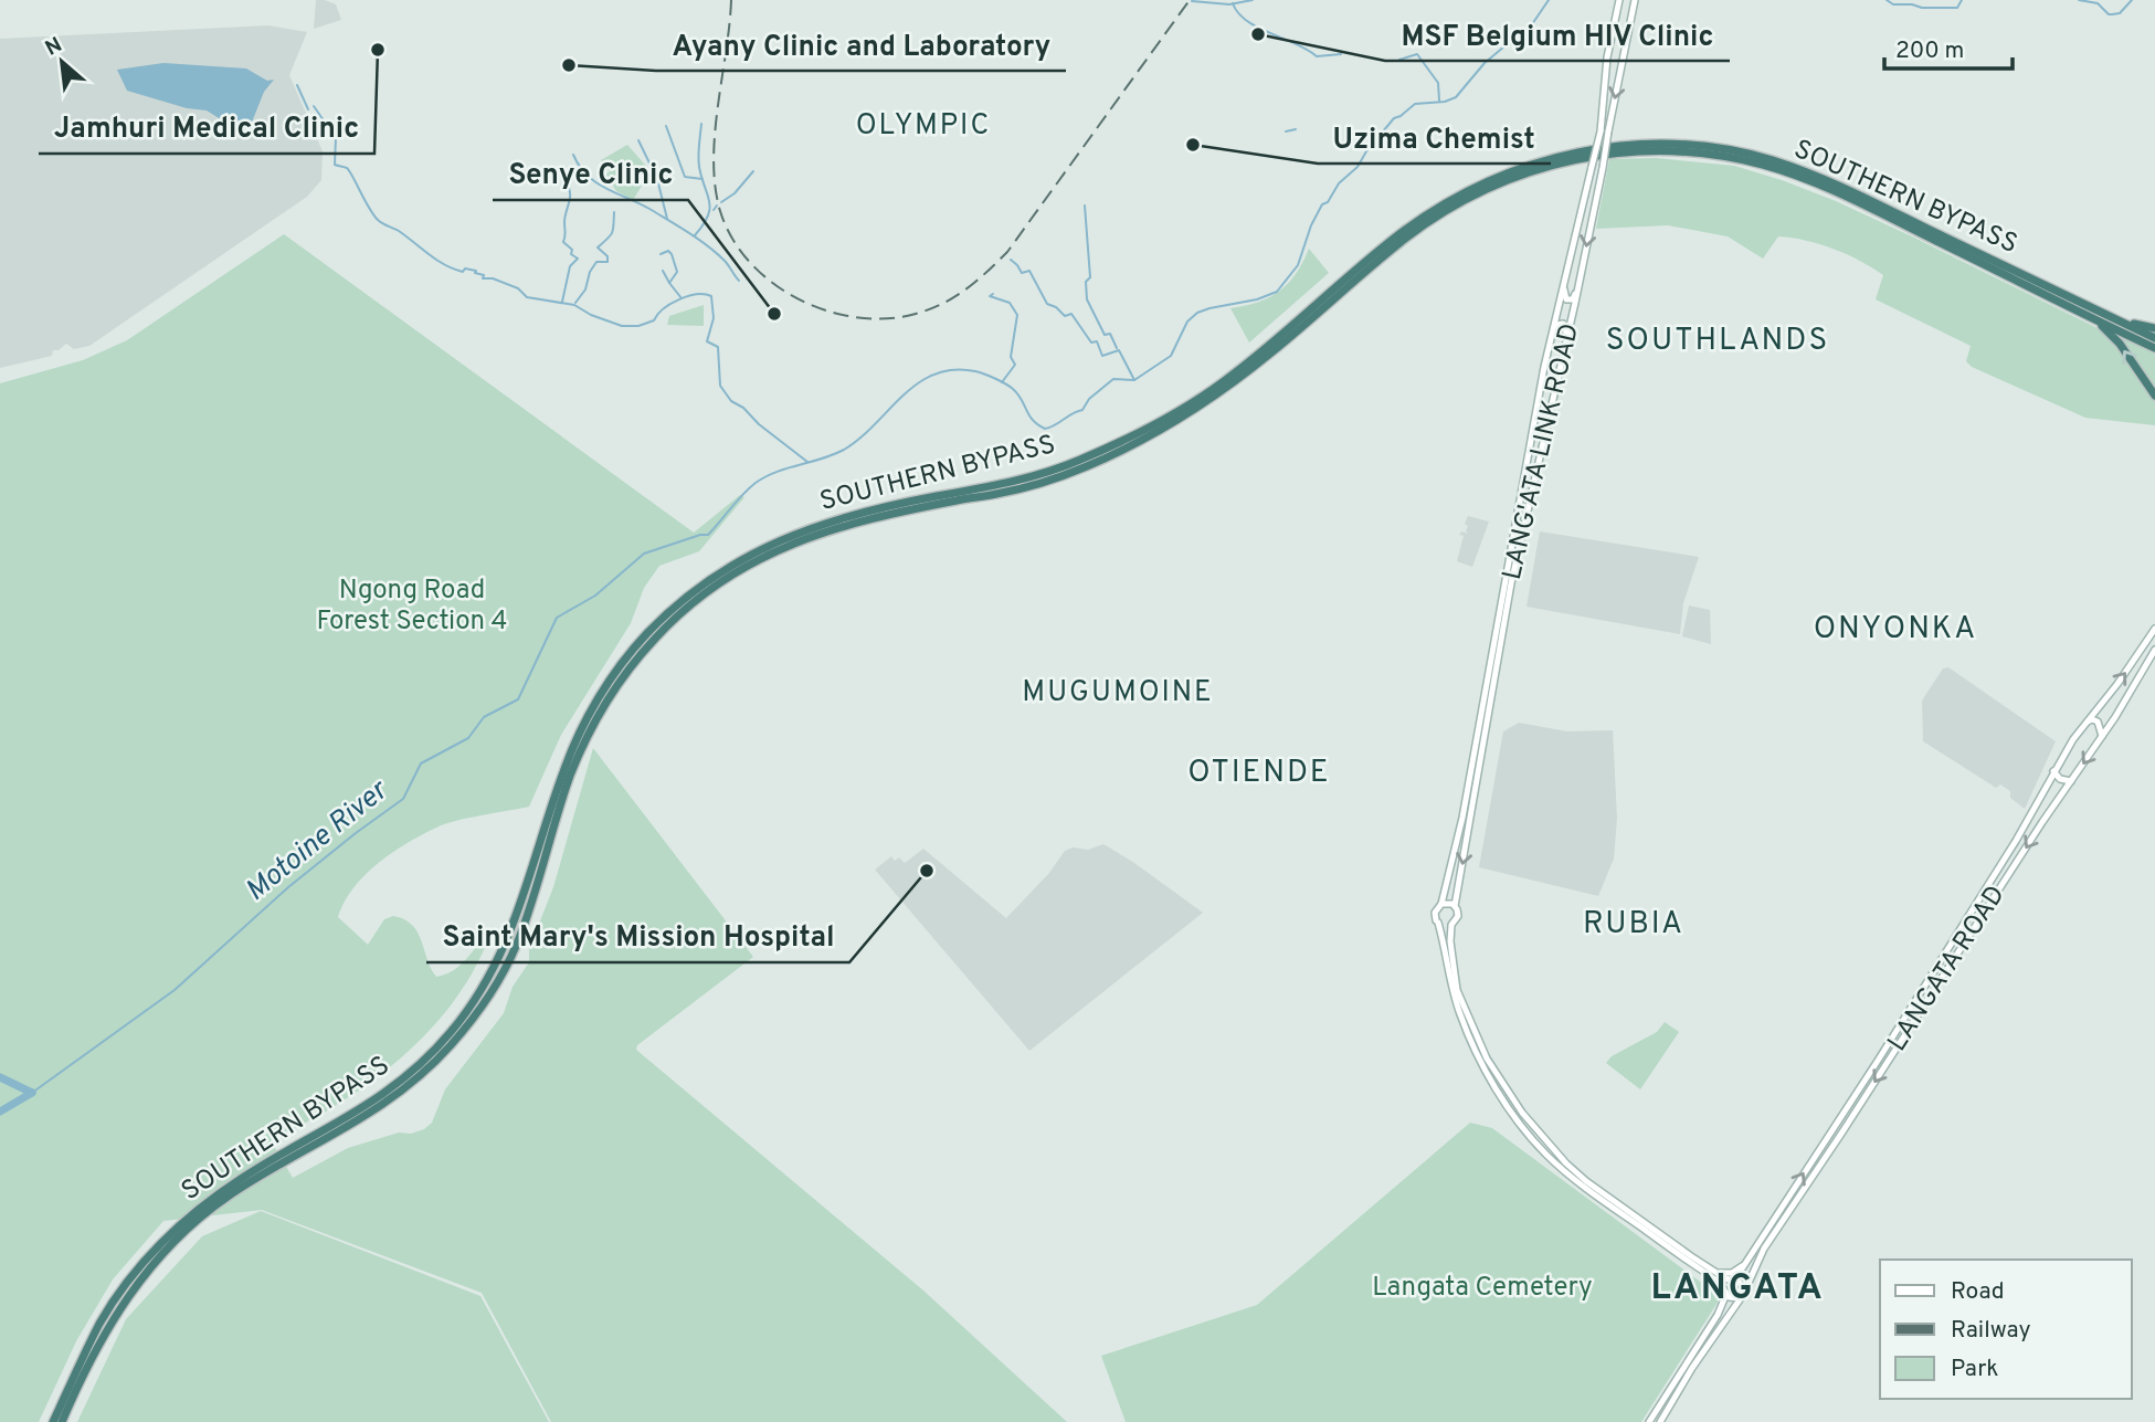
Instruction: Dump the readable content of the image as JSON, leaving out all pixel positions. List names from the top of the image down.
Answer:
{
  "streets": {
    "highway": ["SOUTHERN BYPASS"],
    "main road": ["LANG'ATA LINK ROAD", "LANGATA ROAD"]
  },
  "districts": [
    "OLYMPIC",
    "SOUTHLANDS",
    "ONYONKA",
    "MUGUMOINE",
    "OTIENDE",
    "RUBIA",
    "LANGATA"
  ],
  "water": ["Motoine River"],
  "parks": ["Ngong Road Forest Section 4", "Langata Cemetery"],
  "places": [
    "MSF Belgium HIV Clinic",
    "Jamhuri Medical Clinic",
    "Ayany Clinic and Laboratory",
    "Uzima Chemist",
    "Senye Clinic",
    "Saint Mary's Mission Hospital"
  ],
  "legend": ["Road", "Railway", "Park"],
  "scale_bar": "200 m",
  "north": "top left"
}
